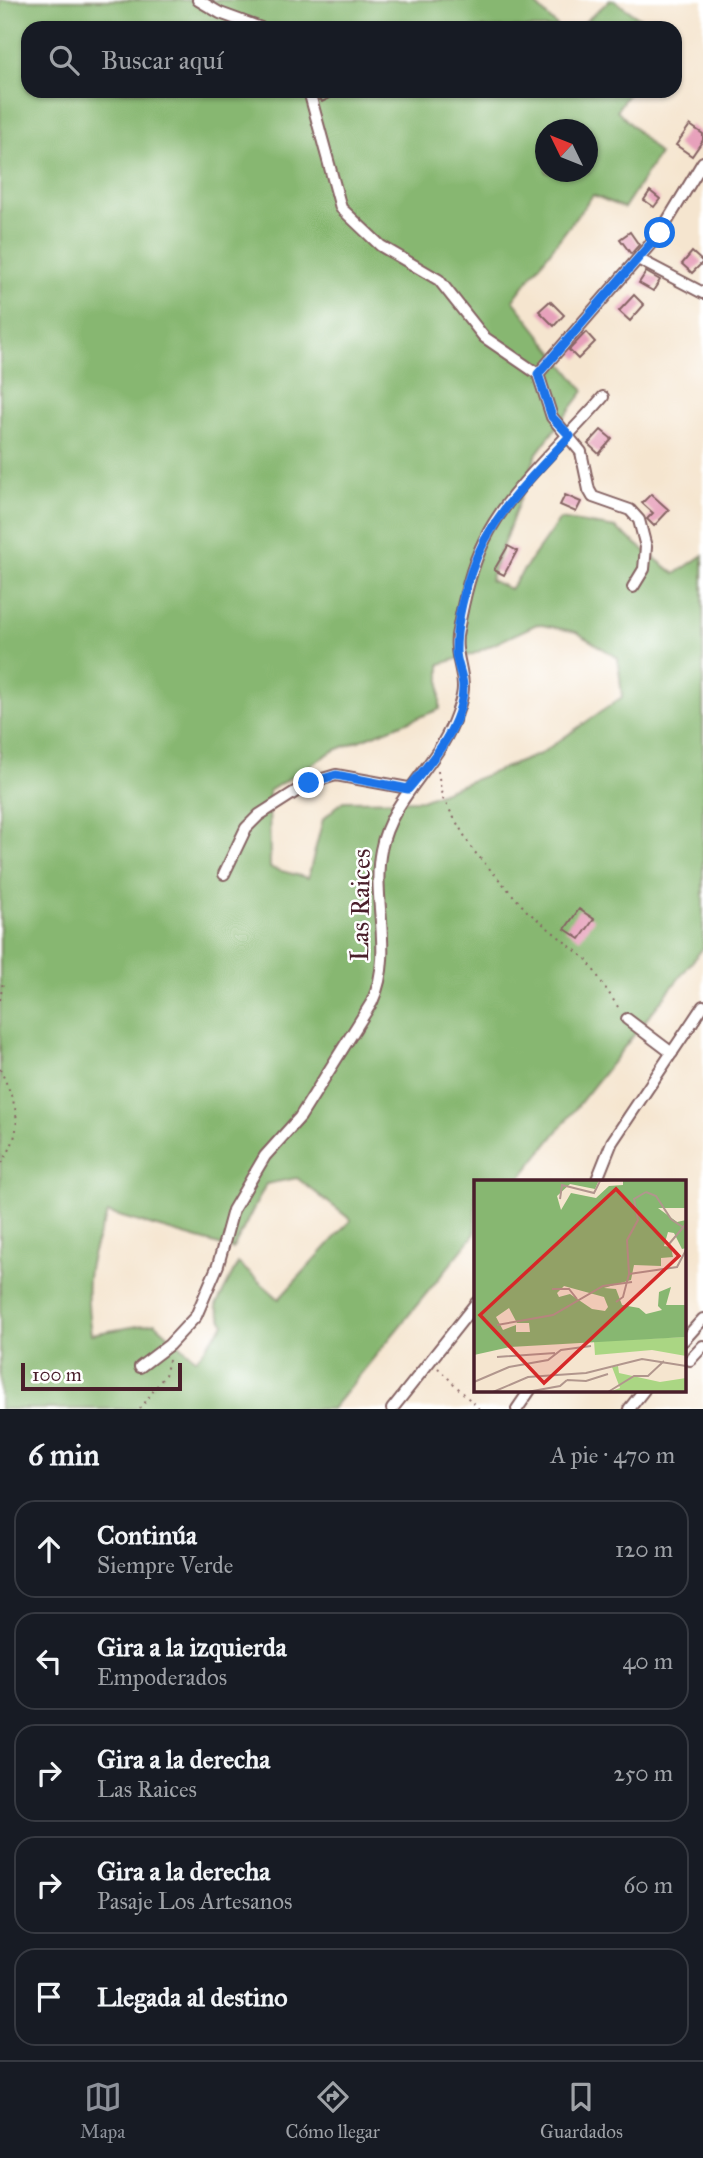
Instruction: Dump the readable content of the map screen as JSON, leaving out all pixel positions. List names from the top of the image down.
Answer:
{
  "streets": {
    "street": ["Las Raices"]
  },
  "scale_bar": "100 m",
  "north": "top left",
  "page": {
    "search": "Buscar aquí",
    "scale": "100 m",
    "heading": ["6 min", "A pie · 470 m"],
    "list": [
      ["Continúa", "Siempre Verde", "120 m"],
      ["Gira a la izquierda", "Empoderados", "40 m"],
      ["Gira a la derecha", "Las Raices", "250 m"],
      ["Gira a la derecha", "Pasaje Los Artesanos", "60 m"],
      "Llegada al destino"
    ],
    "nav": ["Mapa", "Cómo llegar", "Guardados"]
  }
}
